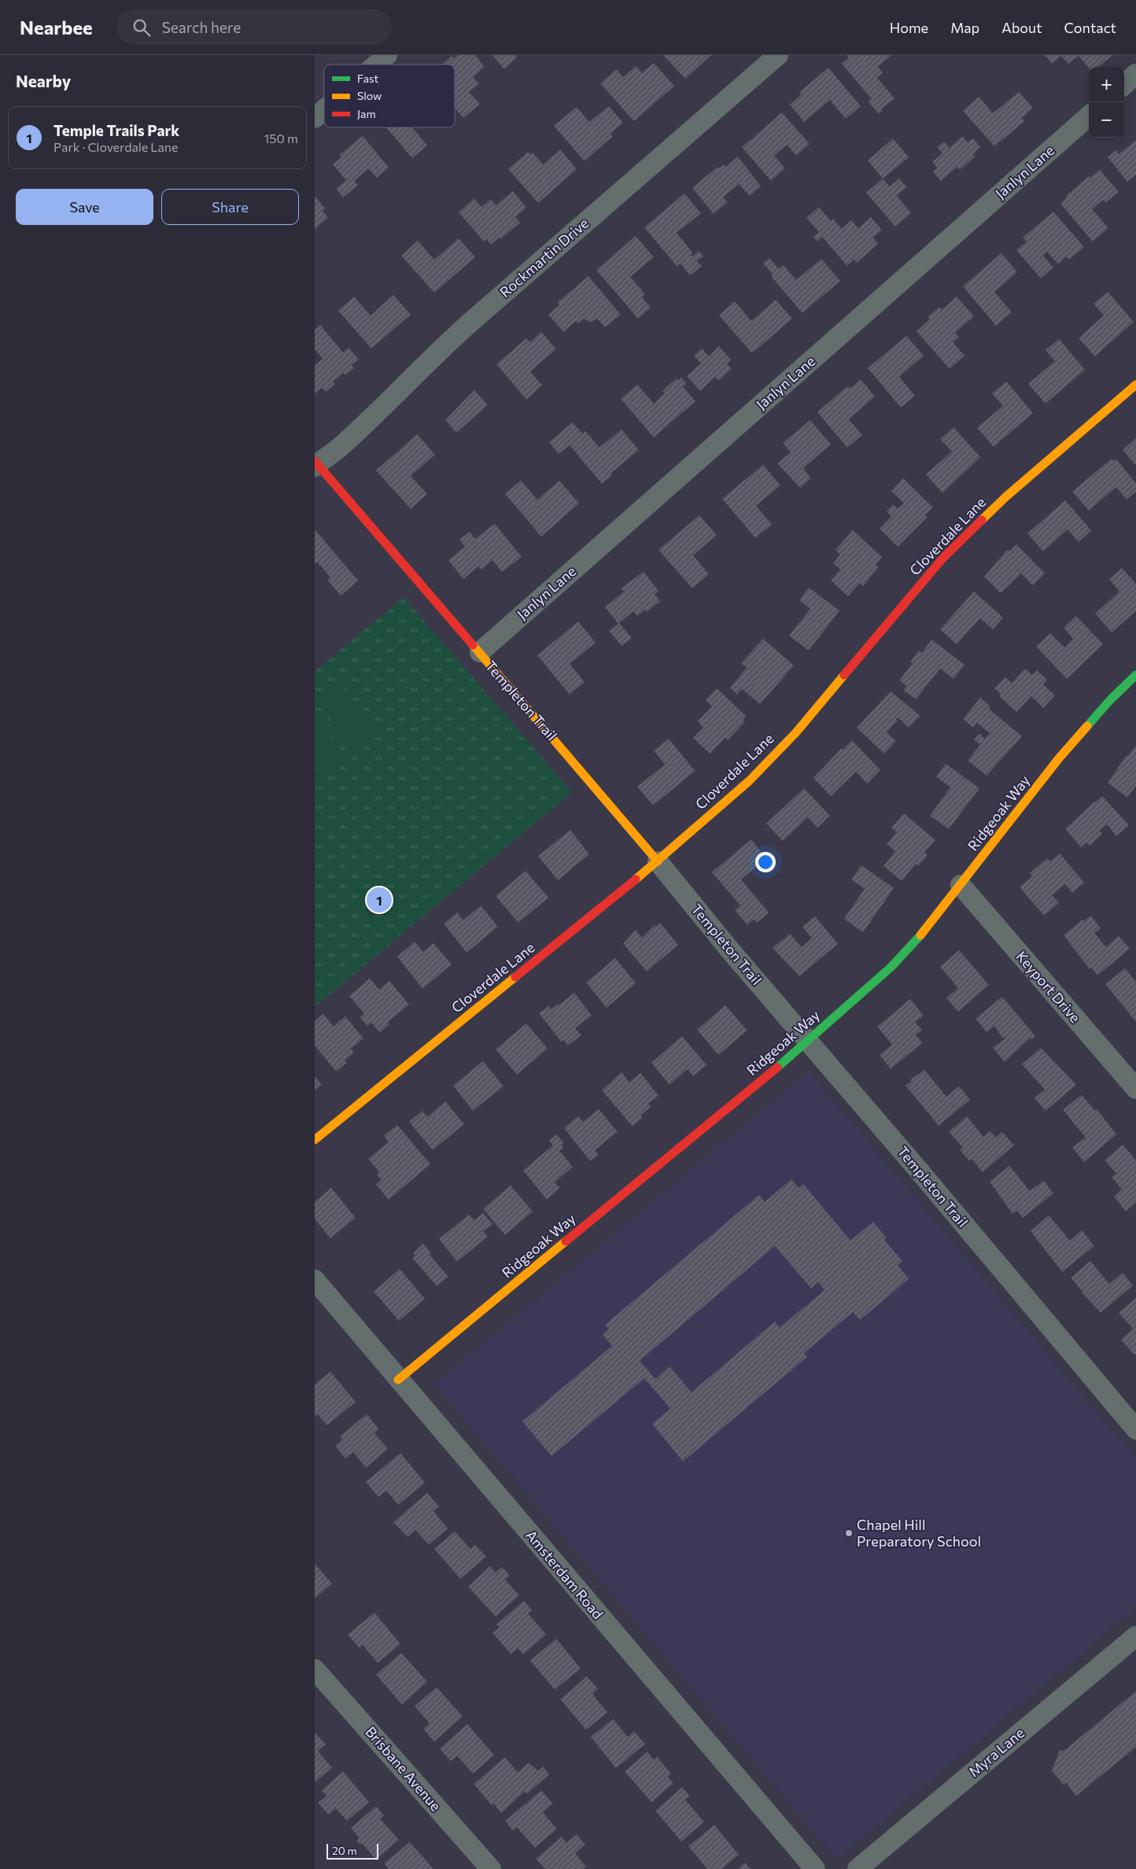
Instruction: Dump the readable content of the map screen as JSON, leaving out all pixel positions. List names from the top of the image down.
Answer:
{
  "streets": {
    "street": [
      "Janlyn Lane",
      "Rockmartin Drive",
      "Cloverdale Lane",
      "Templeton Trail",
      "Ridgeoak Way",
      "Keyport Drive",
      "Amsterdam Road",
      "Myra Lane",
      "Brisbane Avenue"
    ]
  },
  "crossings": [
    ["Janlyn Lane", "Templeton Trail"],
    ["Rockmartin Drive", "Templeton Trail"],
    ["Cloverdale Lane", "Templeton Trail"],
    ["Templeton Trail", "Ridgeoak Way"],
    ["Ridgeoak Way", "Keyport Drive"],
    ["Ridgeoak Way", "Amsterdam Road"]
  ],
  "places": ["Chapel Hill Preparatory School"],
  "legend": ["Fast", "Slow", "Jam"],
  "scale_bar": "20 m",
  "page": {
    "header": "Nearbee",
    "search": "Search here",
    "nav": [
      "Home",
      "Map",
      "About",
      "Contact"
    ],
    "heading": "Nearby",
    "map_buttons": ["+", "−"],
    "list": [
      {
        "mark": "1",
        "name": "Temple Trails Park",
        "note": "Park · Cloverdale Lane",
        "value": "150 m"
      }
    ],
    "buttons": ["Save", "Share"],
    "pins": "1",
    "scale": "20 m"
  }
}
